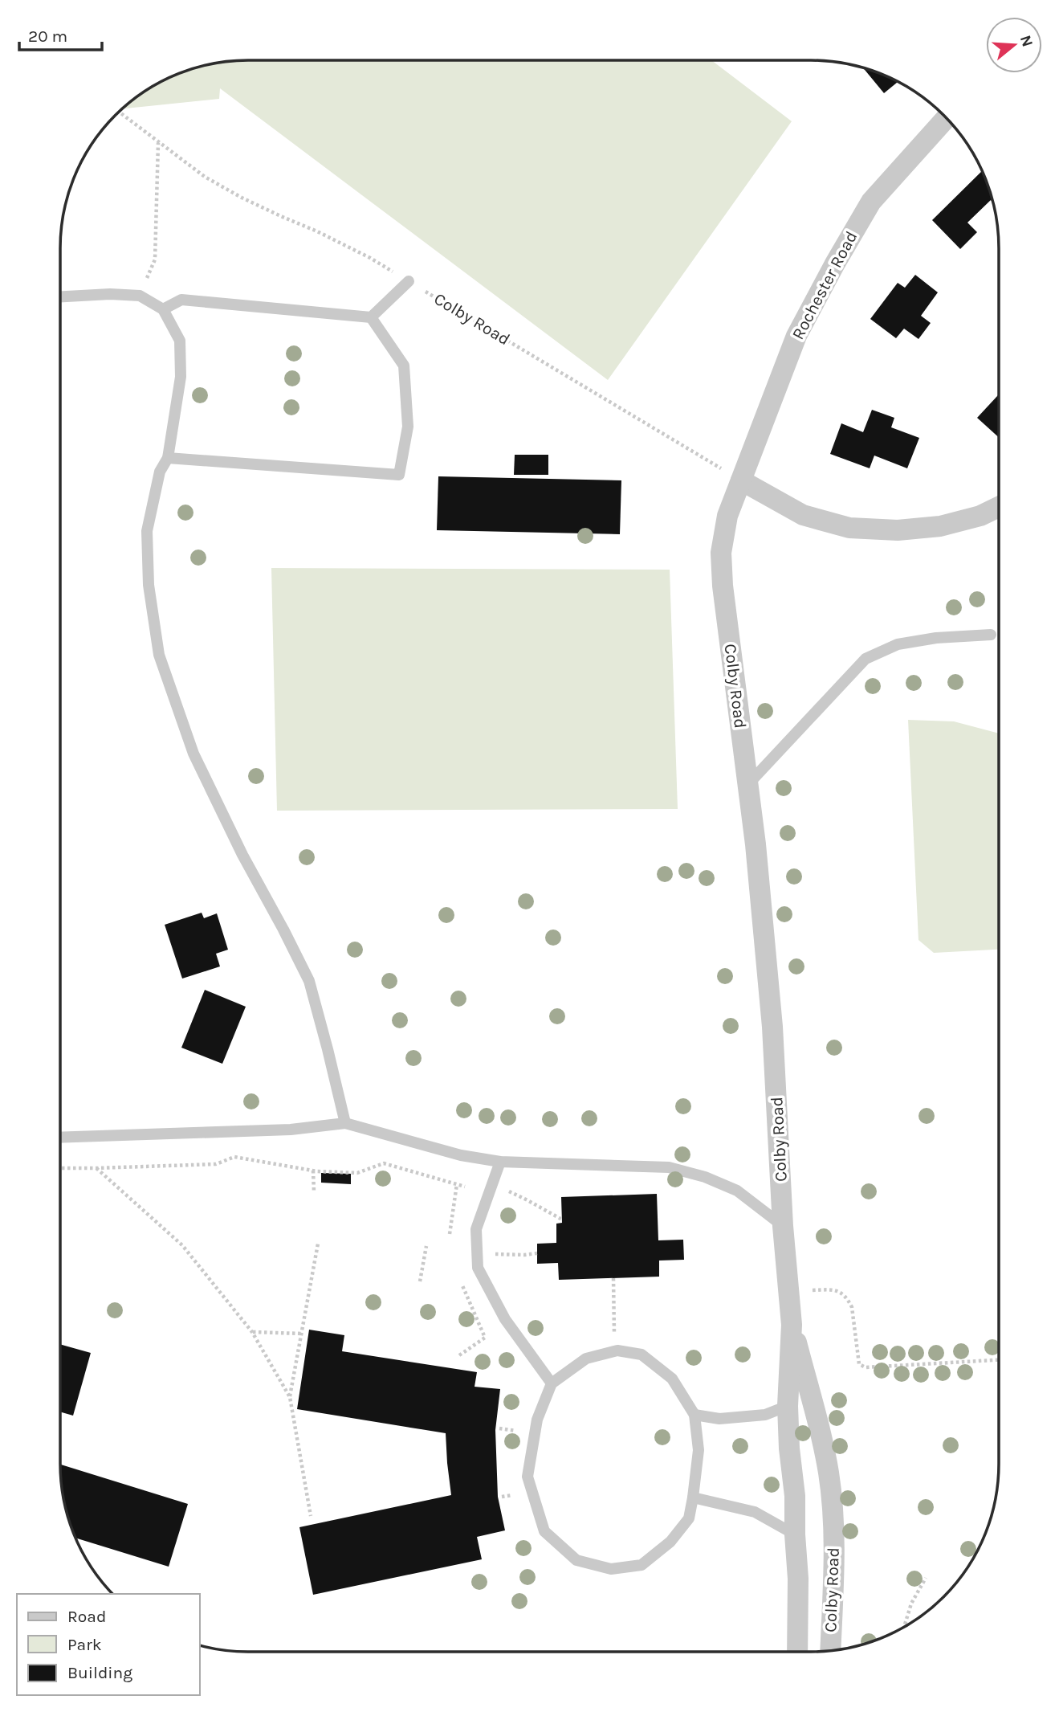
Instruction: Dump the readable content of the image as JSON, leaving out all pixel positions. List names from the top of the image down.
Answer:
{
  "streets": {
    "street": ["Rochester Road", "Colby Road"]
  },
  "crossings": [
    ["Rochester Road", "Colby Road"]
  ],
  "legend": ["Road", "Park", "Building"],
  "scale_bar": "20 m",
  "north": "right"
}
